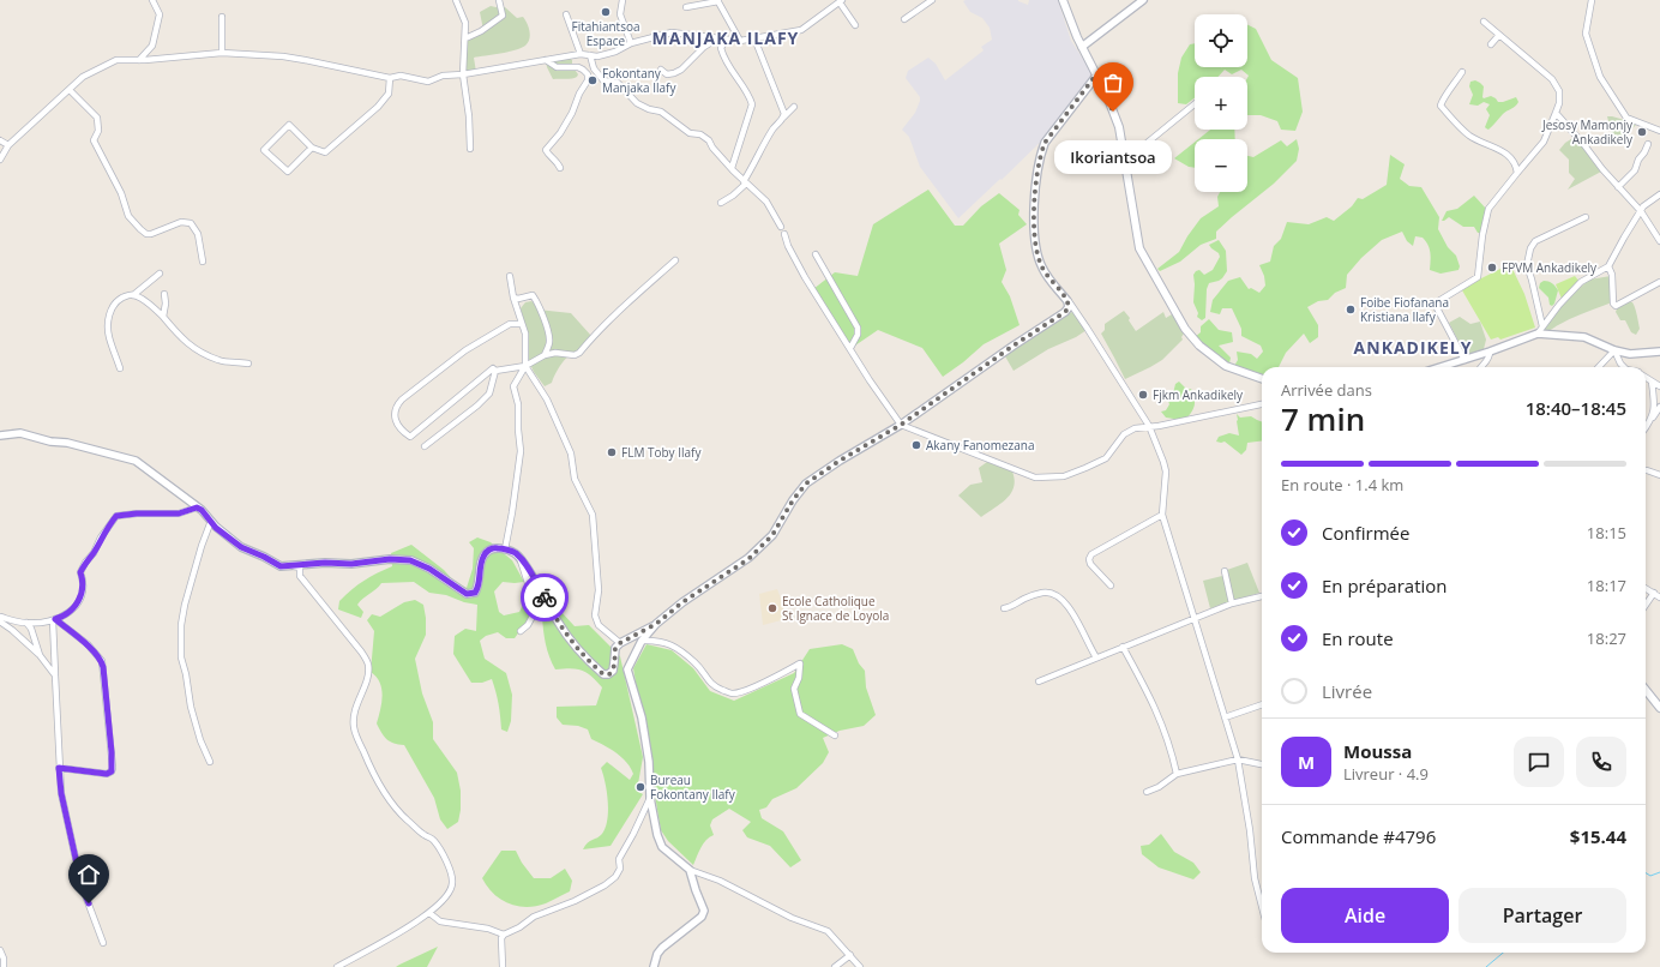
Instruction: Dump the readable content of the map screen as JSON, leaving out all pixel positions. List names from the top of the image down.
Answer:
{
  "districts": ["MANJAKA ILAFY", "ANKADIKELY"],
  "places": [
    "Fitahiantsoa Espace",
    "Fokontany Manjaka Ilafy",
    "Ikoriantsoa",
    "Jesosy Mamonjy Ankadikely",
    "FPVM Ankadikely",
    "Foibe Fiofanana Kristiana Ilafy",
    "Fjkm Ankadikely",
    "Akany Fanomezana",
    "FLM Toby Ilafy",
    "Ecole Catholique St Ignace de Loyola",
    "Bureau Fokontany Ilafy"
  ],
  "page": {
    "map_buttons": ["+", "−"],
    "bubble": "Ikoriantsoa",
    "heading": ["7 min", "Arrivée dans", "18:40–18:45"],
    "panel": [
      "Moussa",
      "Livreur · 4.9",
      "Commande #4796",
      "$15.44"
    ],
    "bar": "En route · 1.4 km",
    "list": [
      ["Confirmée", "18:15"],
      ["En préparation", "18:17"],
      ["En route", "18:27"],
      "Livrée"
    ],
    "round": "M",
    "buttons": ["Aide", "Partager"]
  }
}
